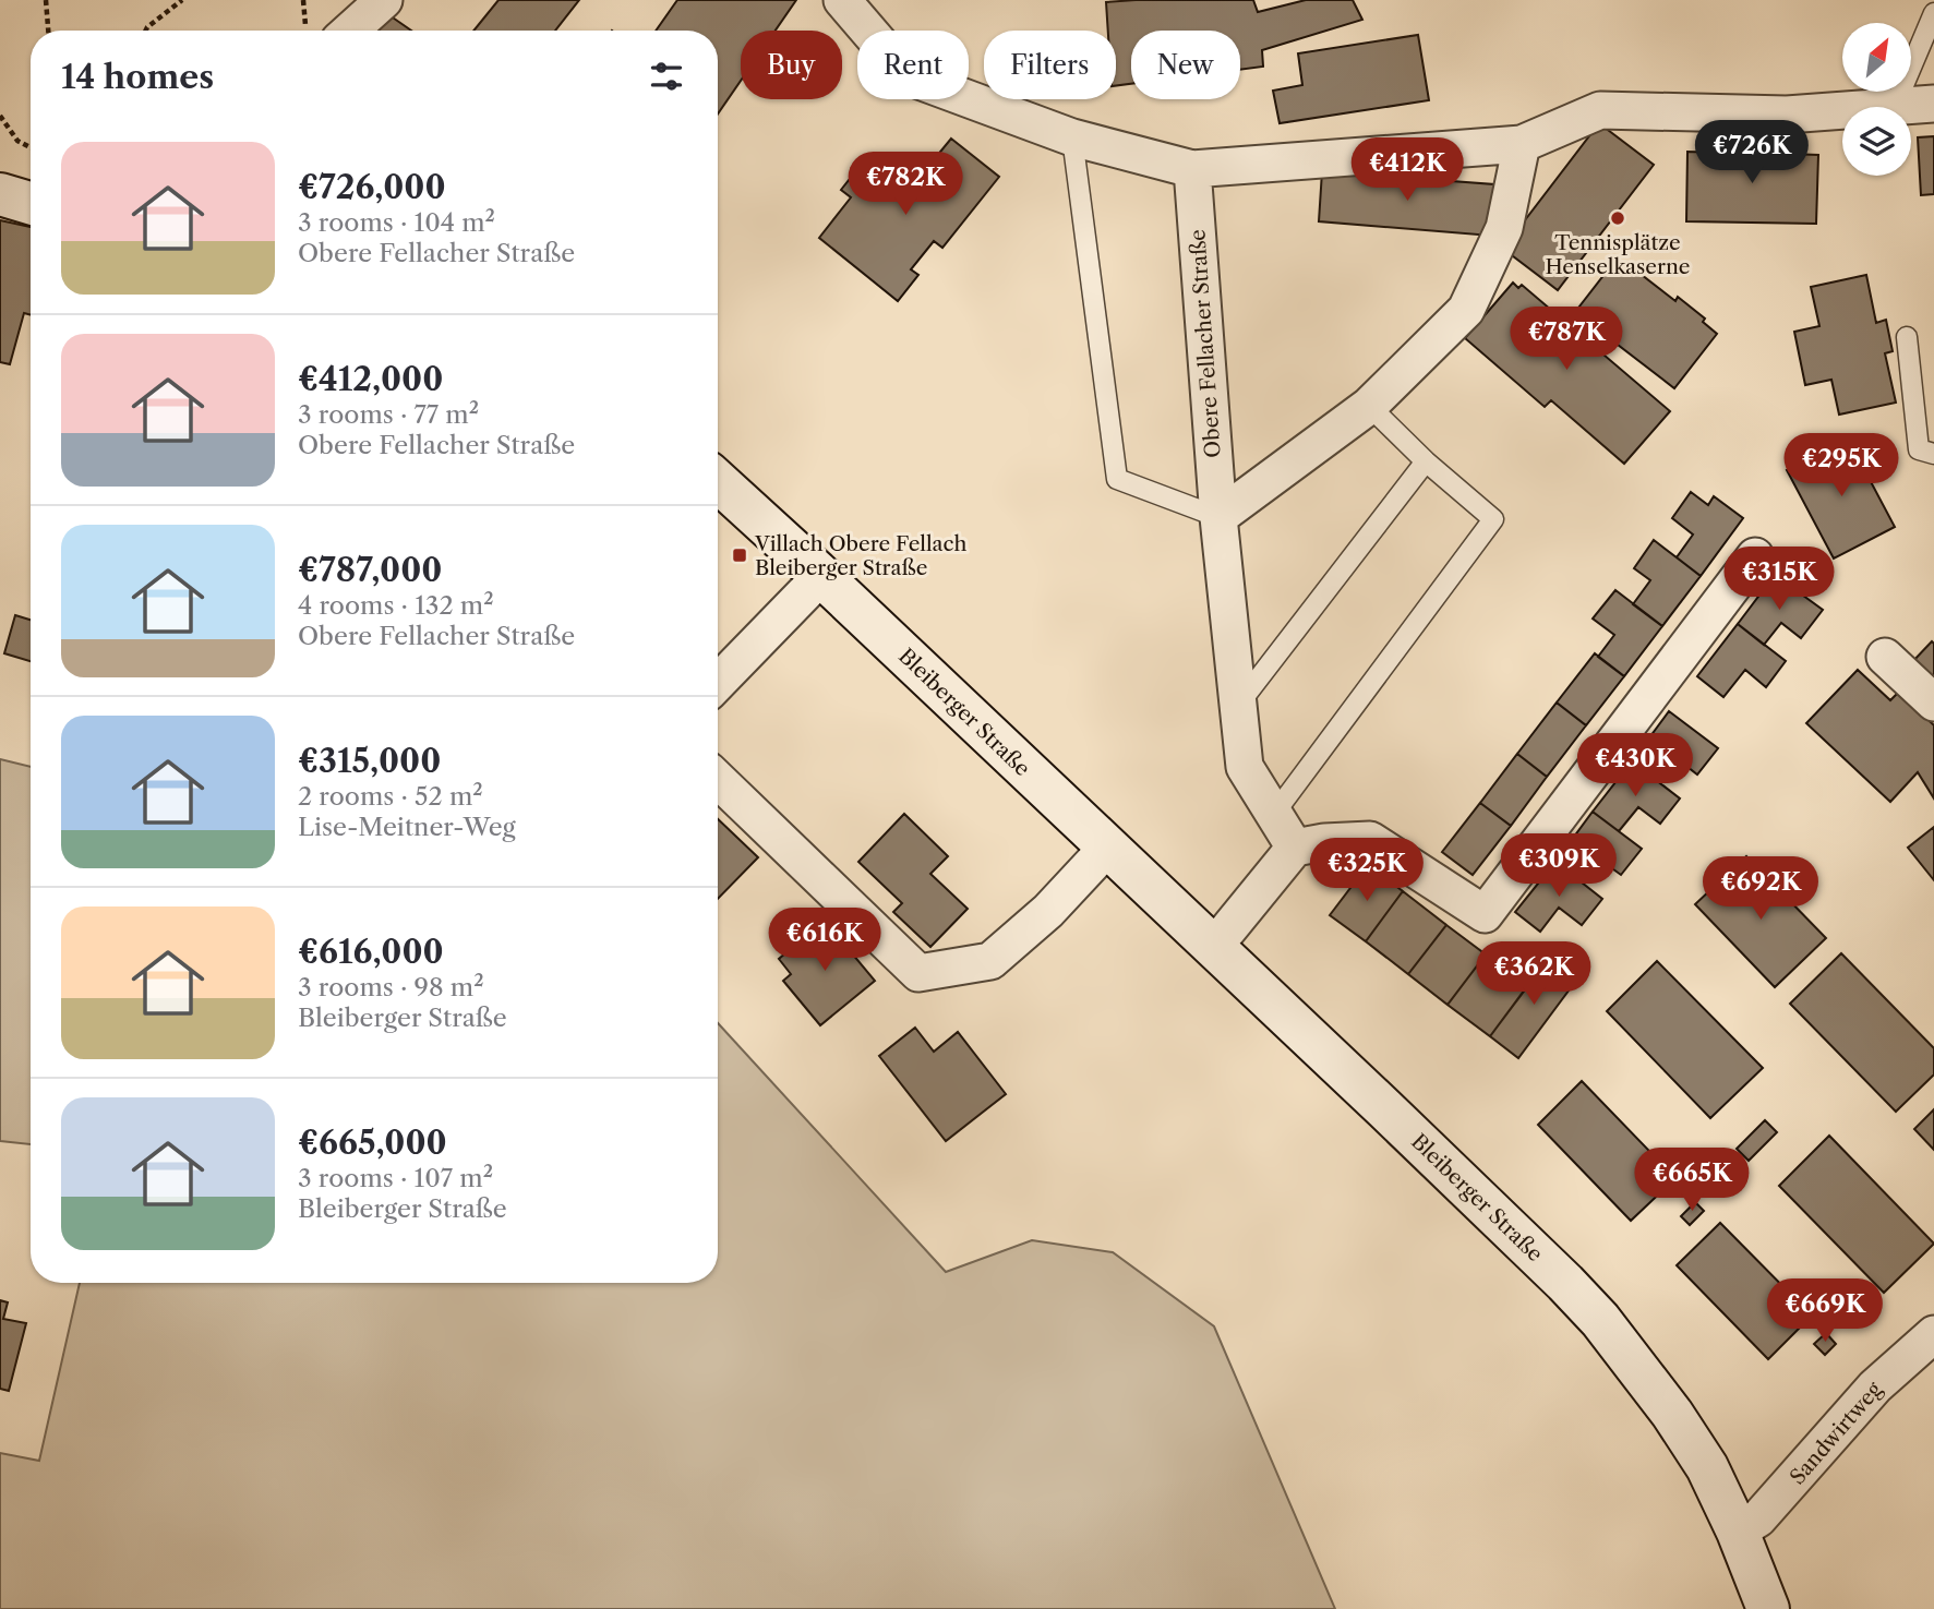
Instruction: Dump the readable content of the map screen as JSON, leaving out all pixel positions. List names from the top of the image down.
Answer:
{
  "streets": {
    "main road": ["Bleiberger Straße"],
    "street": ["Obere Fellacher Straße", "Sandwirtweg"]
  },
  "crossings": [
    ["Bleiberger Straße", "Sandwirtweg"]
  ],
  "places": {
    "other": ["Tennisplätze Henselkaserne"],
    "transit": ["Villach Obere Fellach Bleiberger Straße"]
  },
  "north": "top right",
  "page": {
    "chip": [
      "Buy",
      "Rent",
      "Filters",
      "New"
    ],
    "heading": "14 homes",
    "price": [
      "€726K",
      "€412K",
      "€782K",
      "€787K",
      "€295K",
      "€315K",
      "€430K",
      "€309K",
      "€325K",
      "€692K",
      "€616K",
      "€362K",
      "€665K",
      "€669K"
    ],
    "list": [
      {
        "name": "€726,000",
        "note": "3 rooms · 104 m² · Obere Fellacher Straße"
      },
      {
        "name": "€412,000",
        "note": "3 rooms · 77 m² · Obere Fellacher Straße"
      },
      {
        "name": "€787,000",
        "note": "4 rooms · 132 m² · Obere Fellacher Straße"
      },
      {
        "name": "€315,000",
        "note": "2 rooms · 52 m² · Lise-Meitner-Weg"
      },
      {
        "name": "€616,000",
        "note": "3 rooms · 98 m² · Bleiberger Straße"
      },
      {
        "name": "€665,000",
        "note": "3 rooms · 107 m² · Bleiberger Straße"
      }
    ]
  }
}
